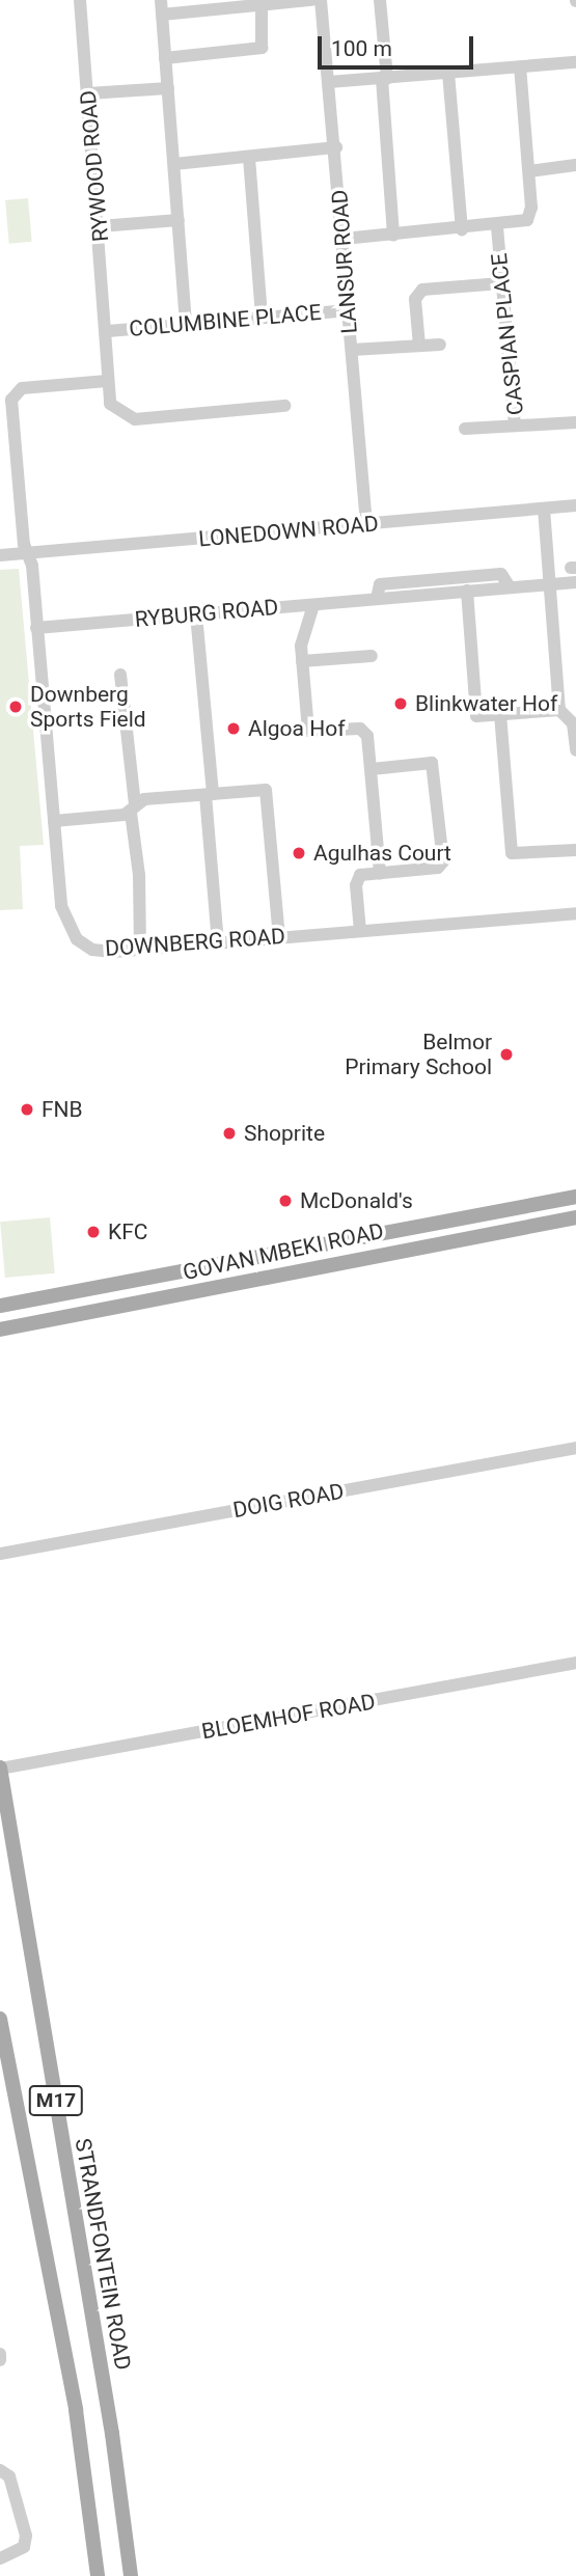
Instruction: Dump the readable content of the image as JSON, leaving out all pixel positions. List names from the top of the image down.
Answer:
{
  "streets": {
    "main road": ["GOVAN MBEKI ROAD", "M17", "STRANDFONTEIN ROAD"],
    "street": [
      "RYWOOD ROAD",
      "LANSUR ROAD",
      "COLUMBINE PLACE",
      "CASPIAN PLACE",
      "LONEDOWN ROAD",
      "RYBURG ROAD",
      "DOWNBERG ROAD",
      "DOIG ROAD",
      "BLOEMHOF ROAD"
    ]
  },
  "crossings": [
    ["RYWOOD ROAD", "COLUMBINE PLACE"],
    ["LANSUR ROAD", "COLUMBINE PLACE"],
    ["LANSUR ROAD", "LONEDOWN ROAD"],
    ["LONEDOWN ROAD", "DOWNBERG ROAD"],
    ["RYBURG ROAD", "DOWNBERG ROAD"],
    ["BLOEMHOF ROAD", "STRANDFONTEIN ROAD"]
  ],
  "places": [
    "Blinkwater Hof",
    "Downberg Sports Field",
    "Algoa Hof",
    "Agulhas Court",
    "Belmor Primary School",
    "FNB",
    "Shoprite",
    "McDonald's",
    "KFC"
  ],
  "scale_bar": "100 m"
}
